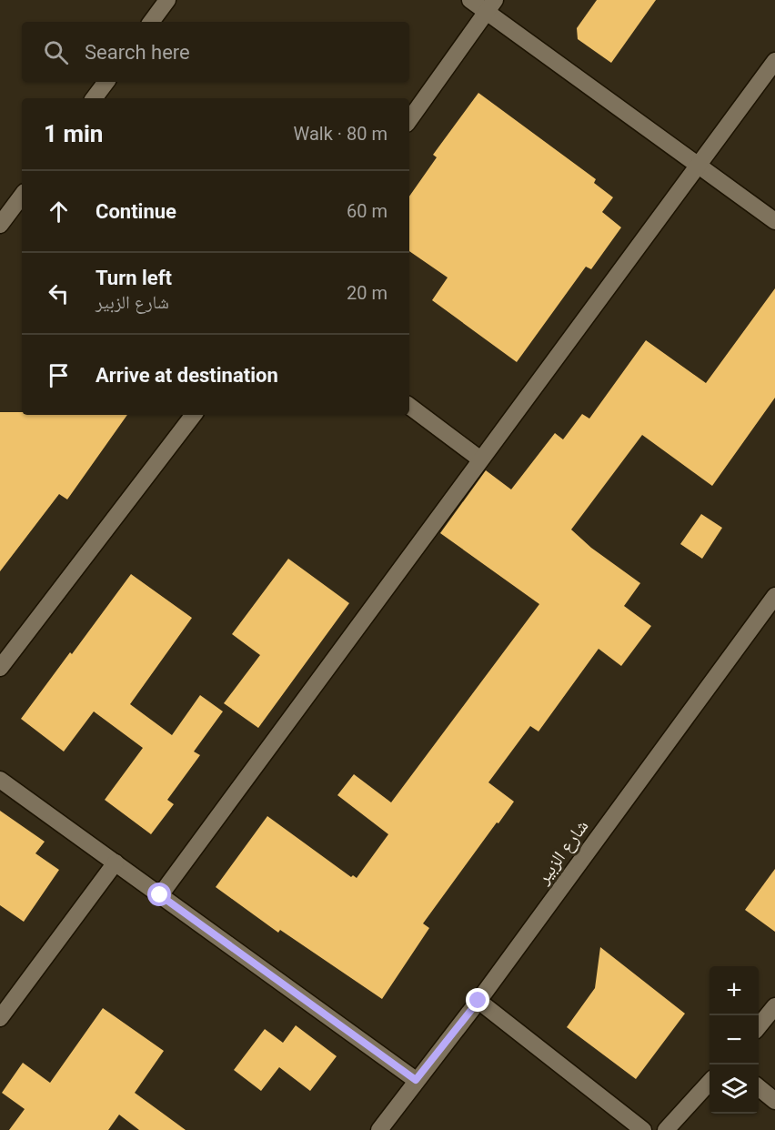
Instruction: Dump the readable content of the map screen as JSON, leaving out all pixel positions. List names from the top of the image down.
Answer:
{
  "streets": {
    "street": ["شارع الزبير"]
  },
  "page": {
    "search": "Search here",
    "heading": ["1 min", "Walk · 80 m"],
    "list": [
      ["Continue", "60 m"],
      ["Turn left", "شارع الزبير", "20 m"],
      "Arrive at destination"
    ],
    "map_buttons": ["+", "−"]
  }
}
